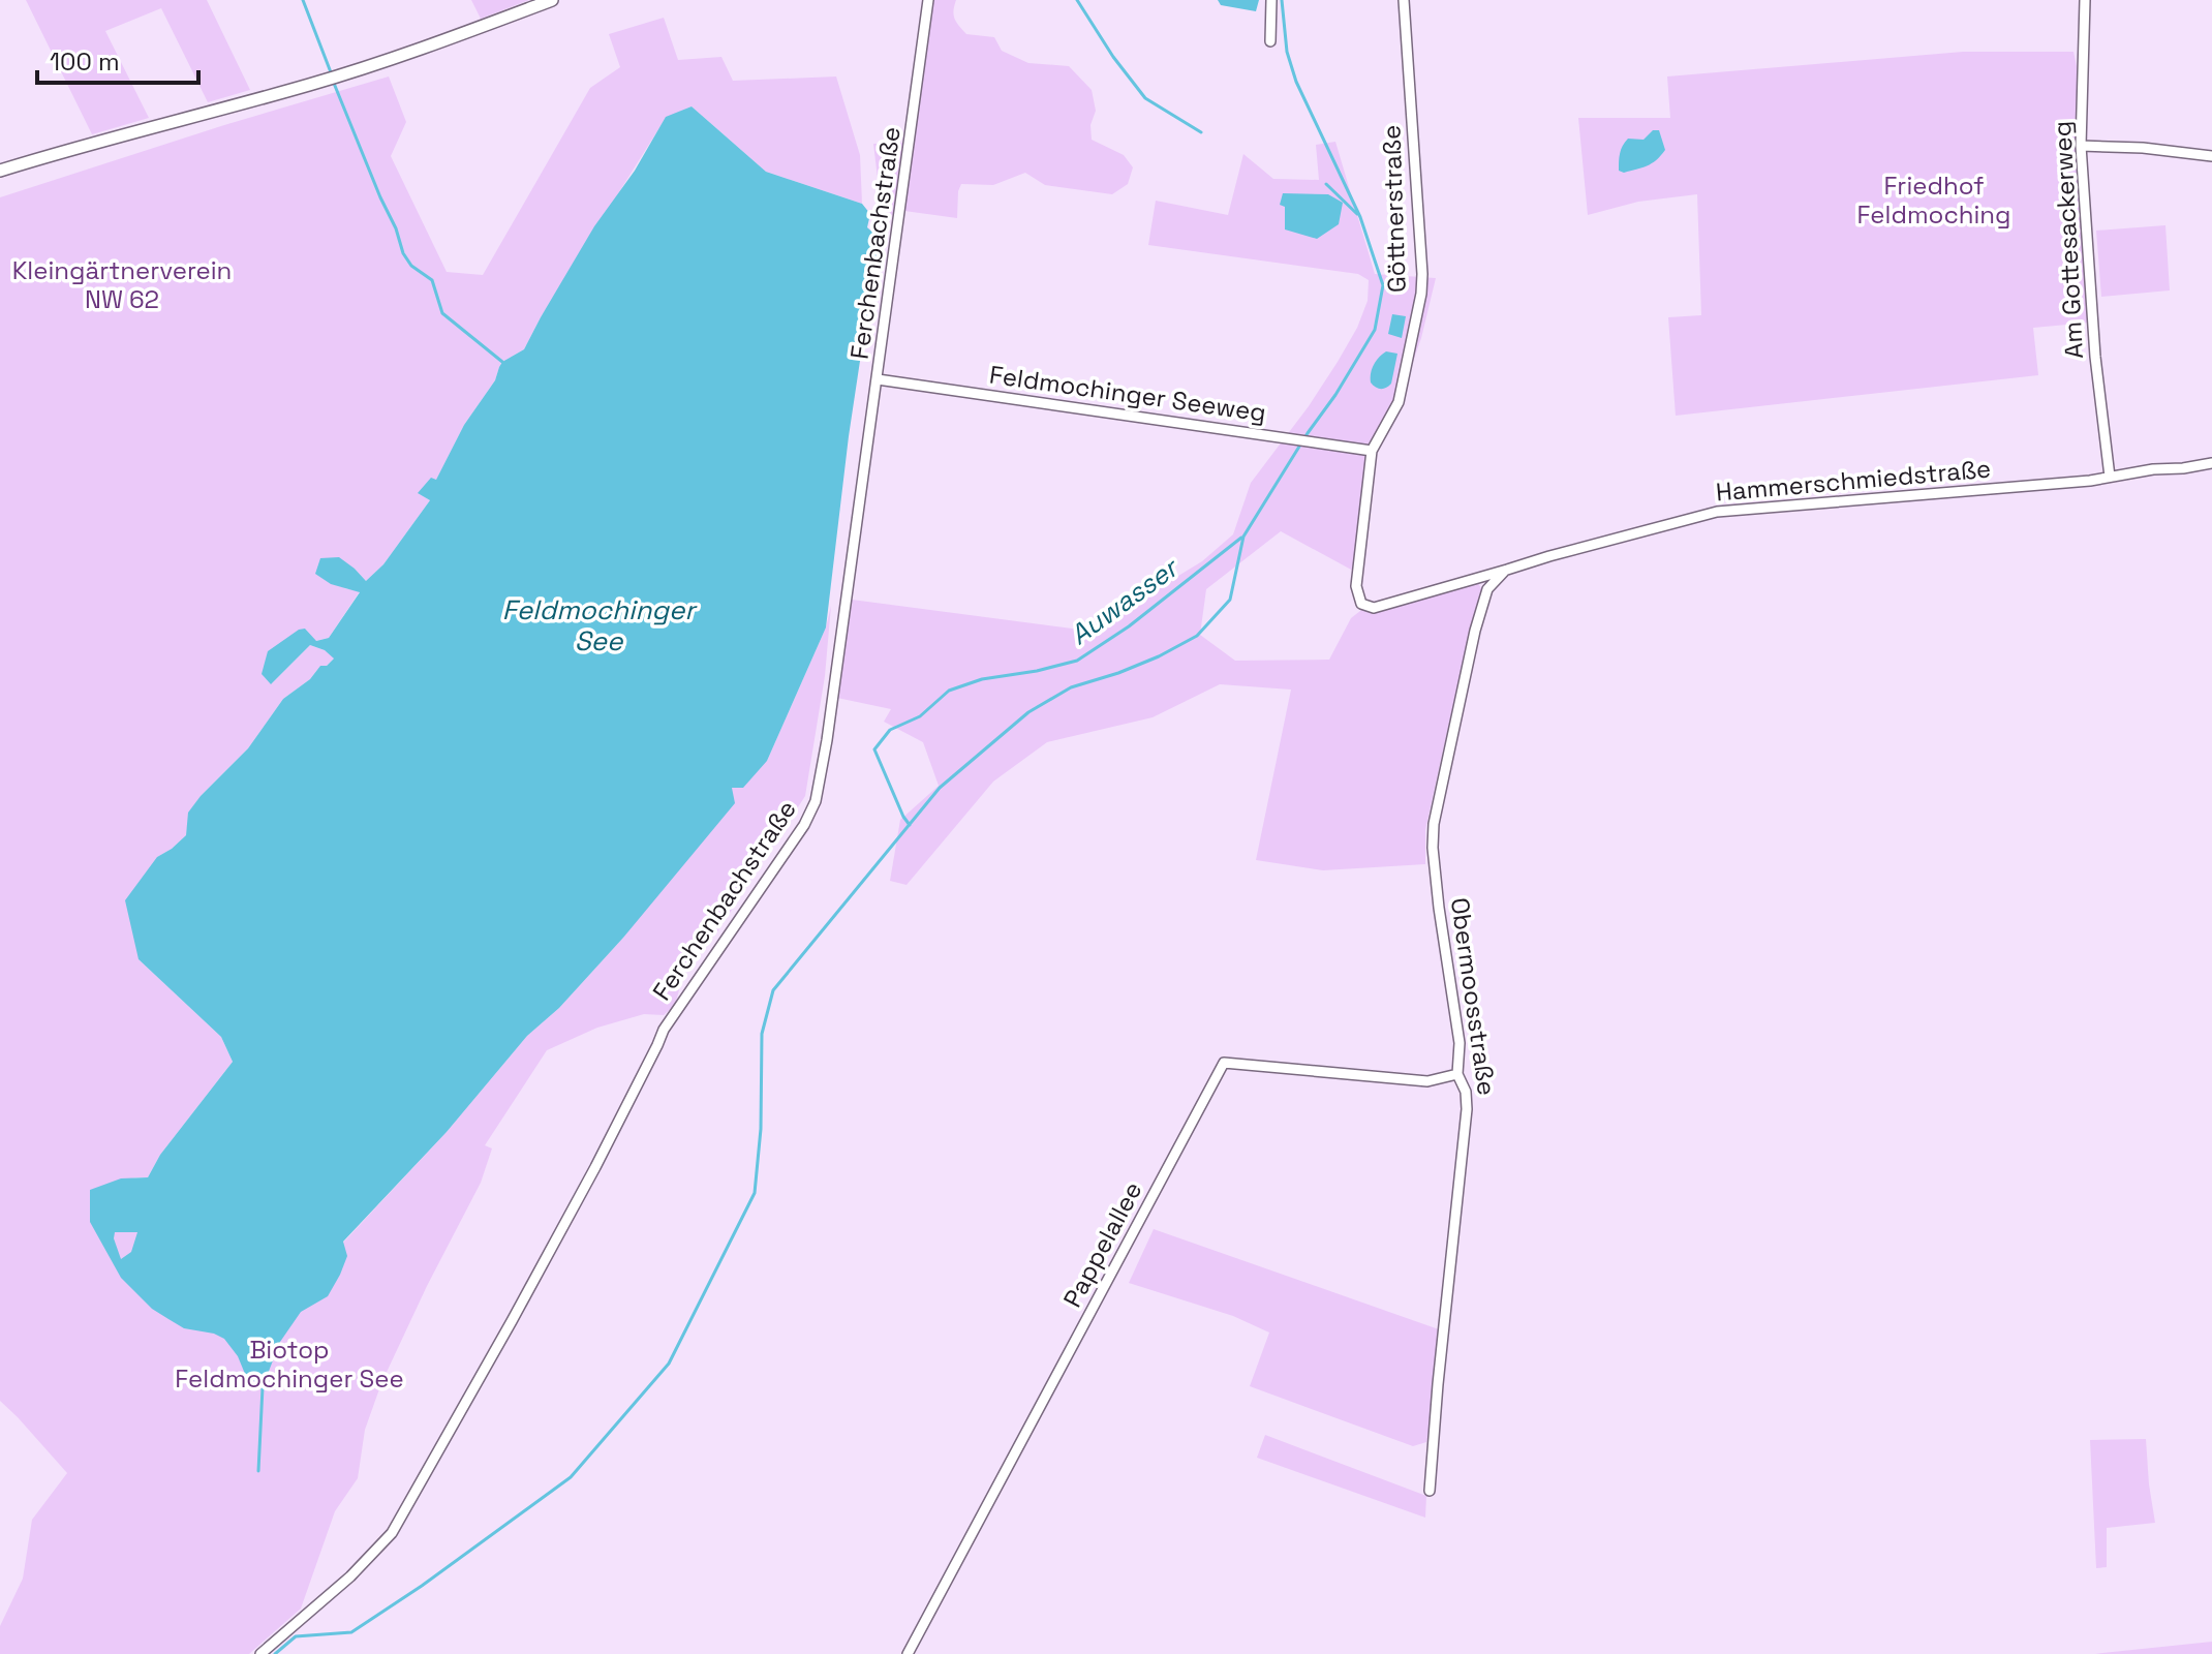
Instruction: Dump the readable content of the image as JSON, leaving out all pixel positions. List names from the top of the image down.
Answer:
{
  "streets": {
    "street": [
      "Göttnerstraße",
      "Am Gottesackerweg",
      "Ferchenbachstraße",
      "Feldmochinger Seeweg",
      "Hammerschmiedstraße",
      "Obermoosstraße",
      "Pappelallee"
    ]
  },
  "crossings": [
    ["Göttnerstraße", "Feldmochinger Seeweg"],
    ["Göttnerstraße", "Hammerschmiedstraße"],
    ["Am Gottesackerweg", "Hammerschmiedstraße"],
    ["Ferchenbachstraße", "Feldmochinger Seeweg"],
    ["Hammerschmiedstraße", "Obermoosstraße"],
    ["Obermoosstraße", "Pappelallee"]
  ],
  "water": ["Auwasser", "Feldmochinger See"],
  "parks": ["Friedhof Feldmoching", "Kleingärtnerverein NW 62", "Biotop Feldmochinger See"],
  "scale_bar": "100 m"
}
